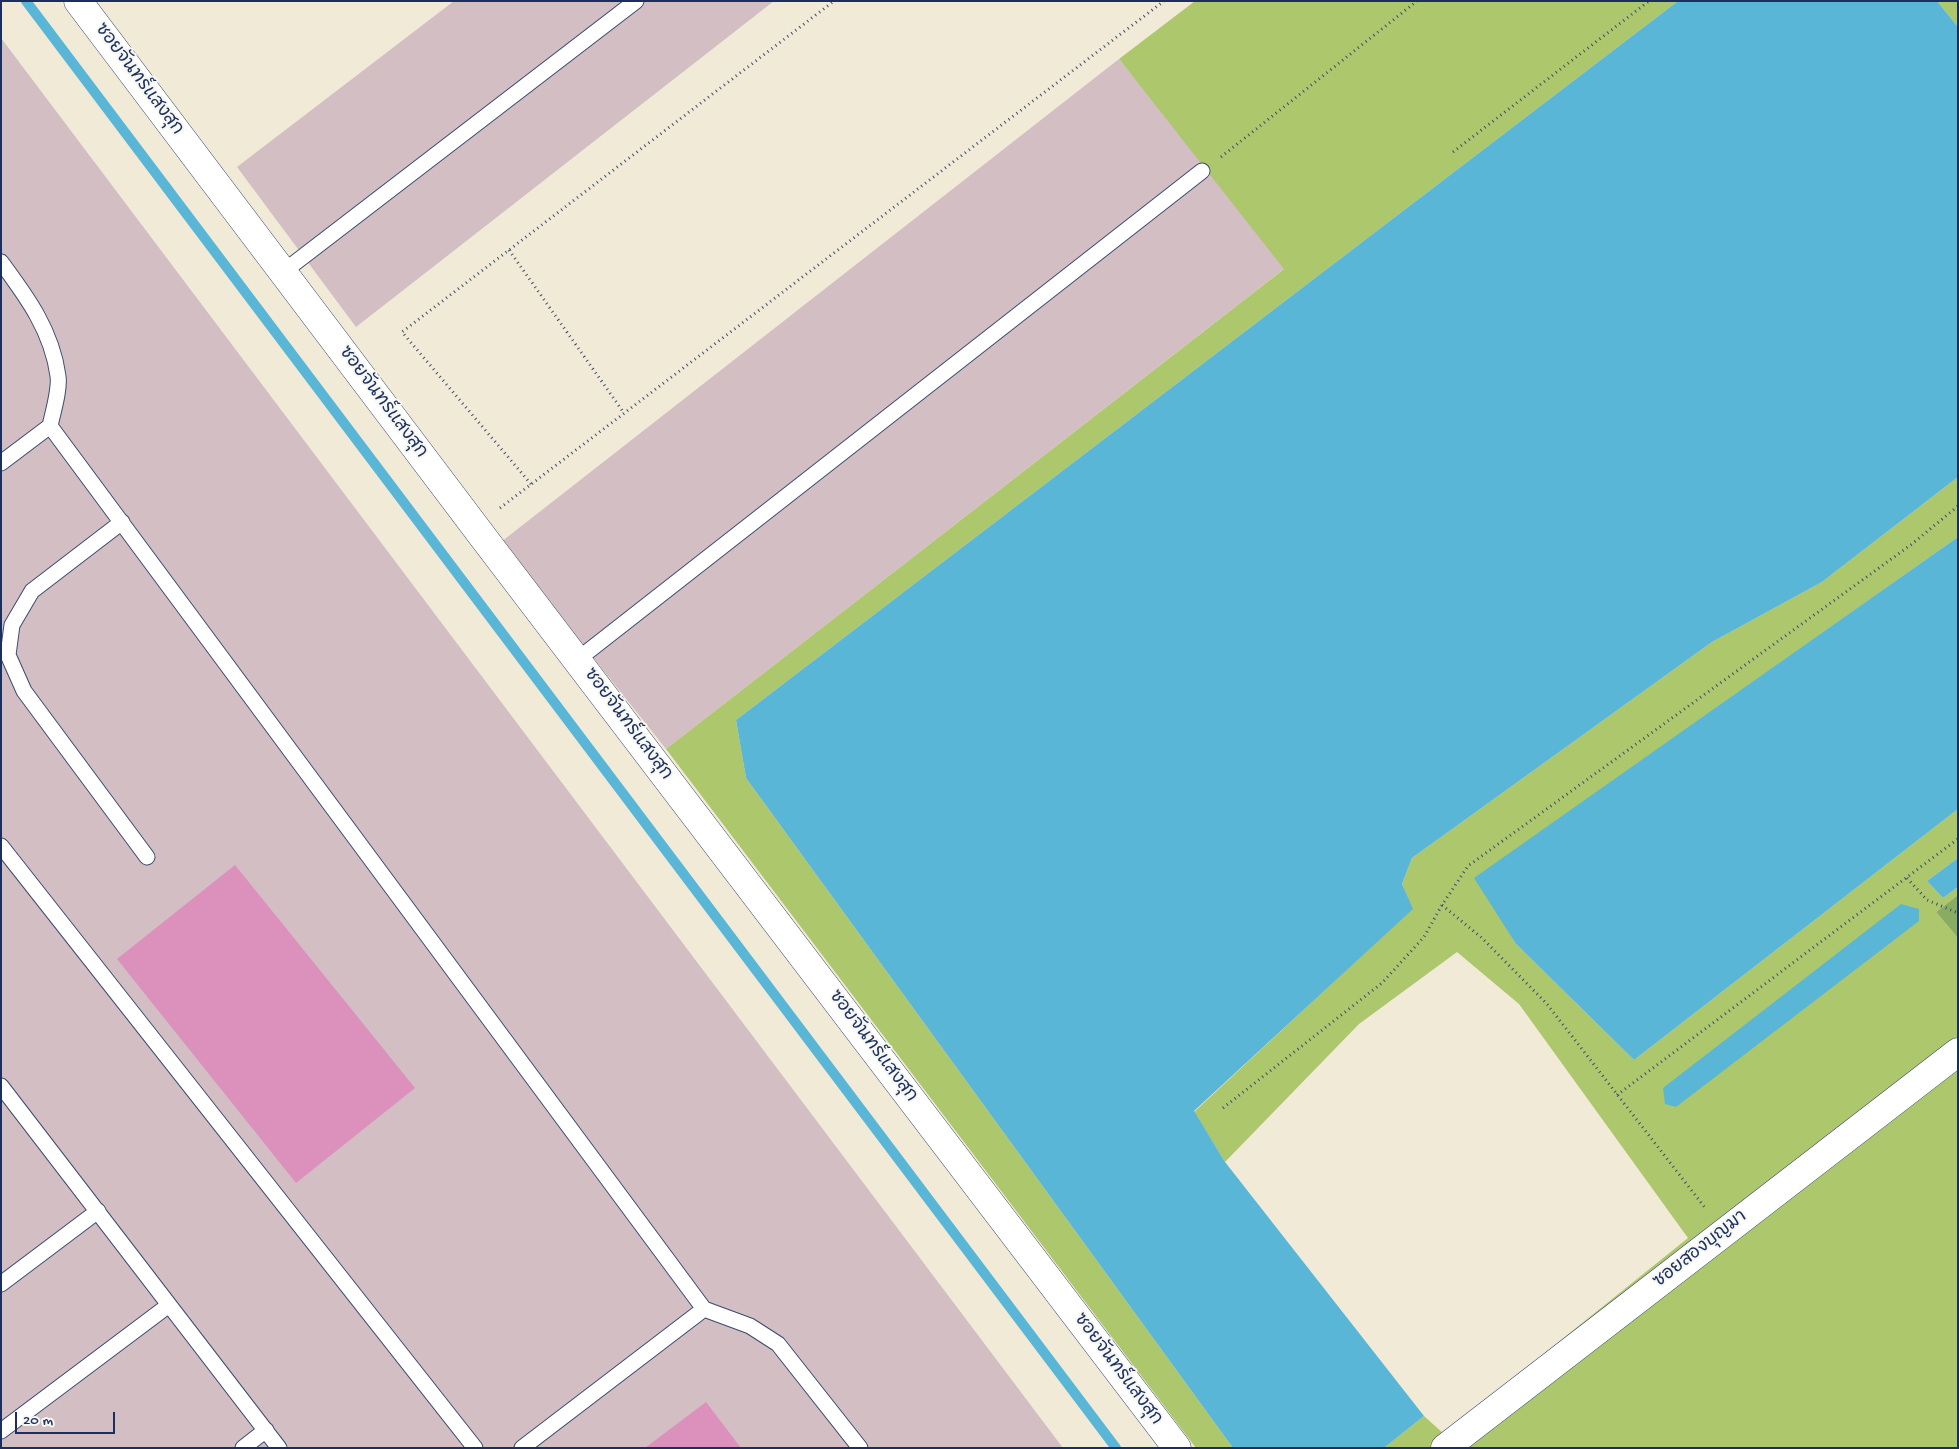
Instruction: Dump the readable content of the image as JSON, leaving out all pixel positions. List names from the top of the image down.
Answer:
{
  "streets": {
    "street": ["ซอยจันทร์แสงสุก", "ซอยสองบุญมา"]
  },
  "scale_bar": "20 m"
}
